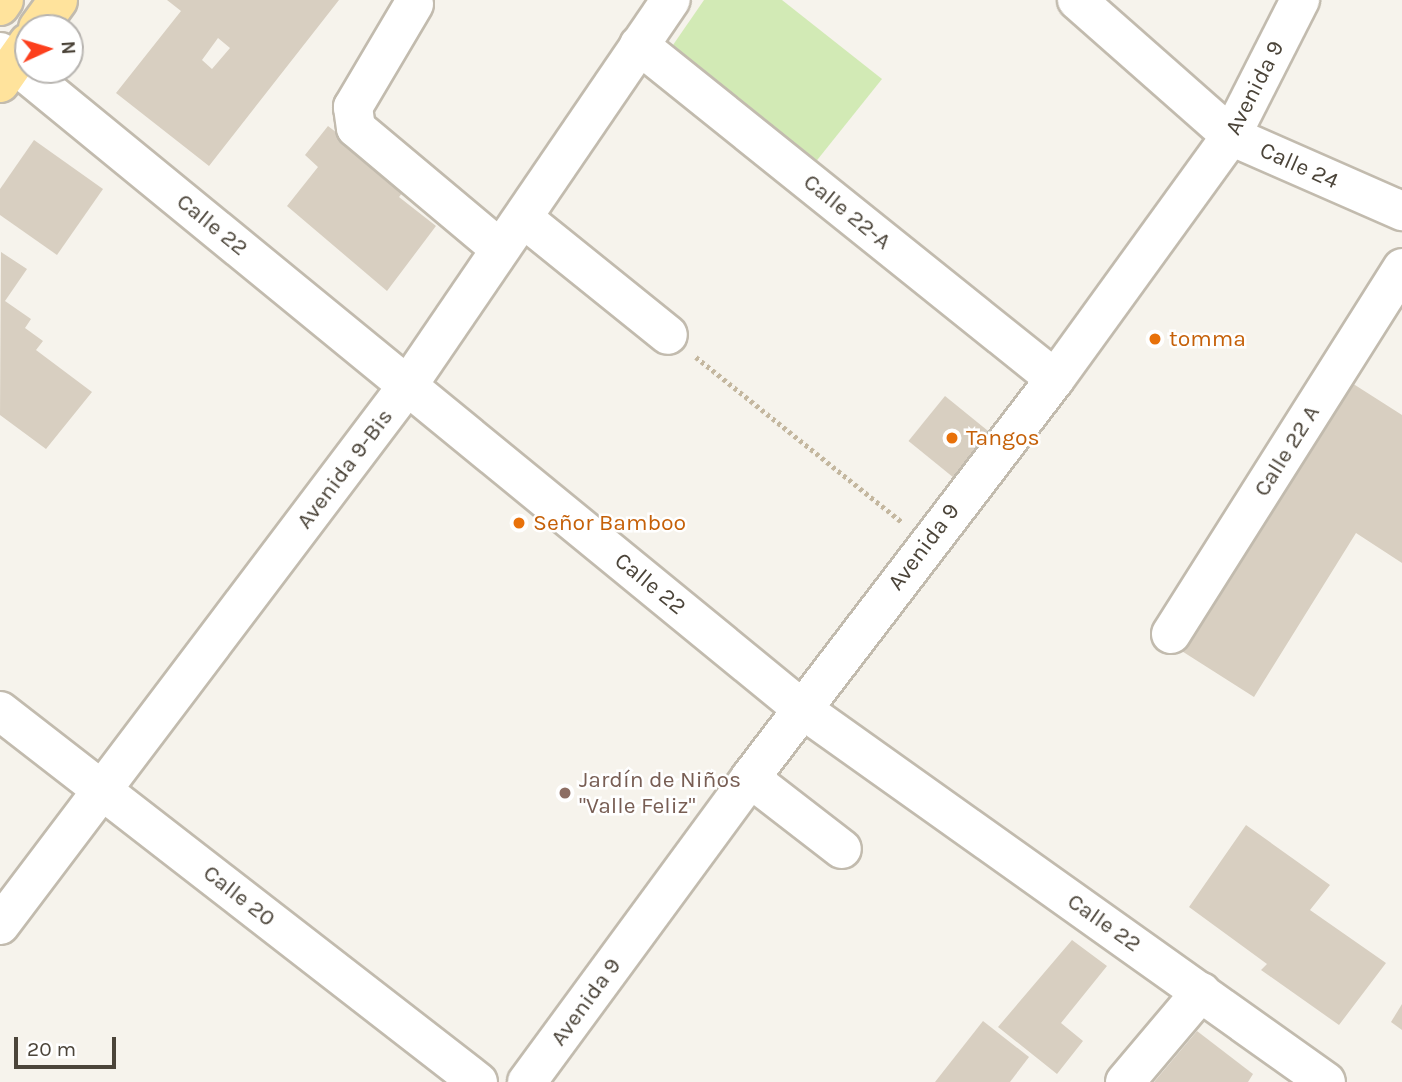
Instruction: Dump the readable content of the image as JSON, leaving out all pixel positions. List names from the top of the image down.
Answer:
{
  "streets": {
    "street": [
      "Avenida 9",
      "Calle 24",
      "Calle 22-A",
      "Calle 22",
      "Calle 22 A",
      "Avenida 9-Bis",
      "Calle 20"
    ]
  },
  "crossings": [
    ["Avenida 9", "Calle 24"],
    ["Avenida 9", "Calle 22-A"],
    ["Avenida 9", "Calle 22"],
    ["Calle 22-A", "Avenida 9-Bis"],
    ["Calle 22", "Avenida 9-Bis"],
    ["Avenida 9-Bis", "Calle 20"]
  ],
  "places": [
    "tomma",
    "Tangos",
    "Señor Bamboo",
    "Jardín de Niños \"Valle Feliz\""
  ],
  "scale_bar": "20 m",
  "north": "right"
}
